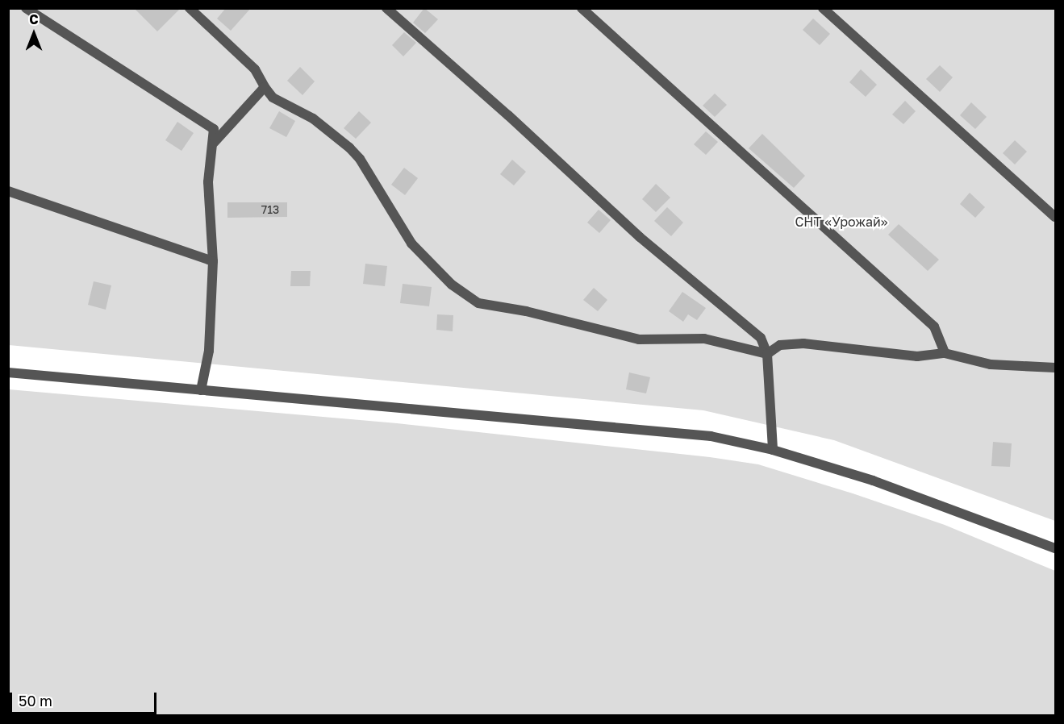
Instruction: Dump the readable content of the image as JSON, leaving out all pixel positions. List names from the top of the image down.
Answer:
{
  "parks": ["СНТ «Урожай»"],
  "house_numbers": ["713"],
  "scale_bar": "50 m",
  "north": "top"
}
